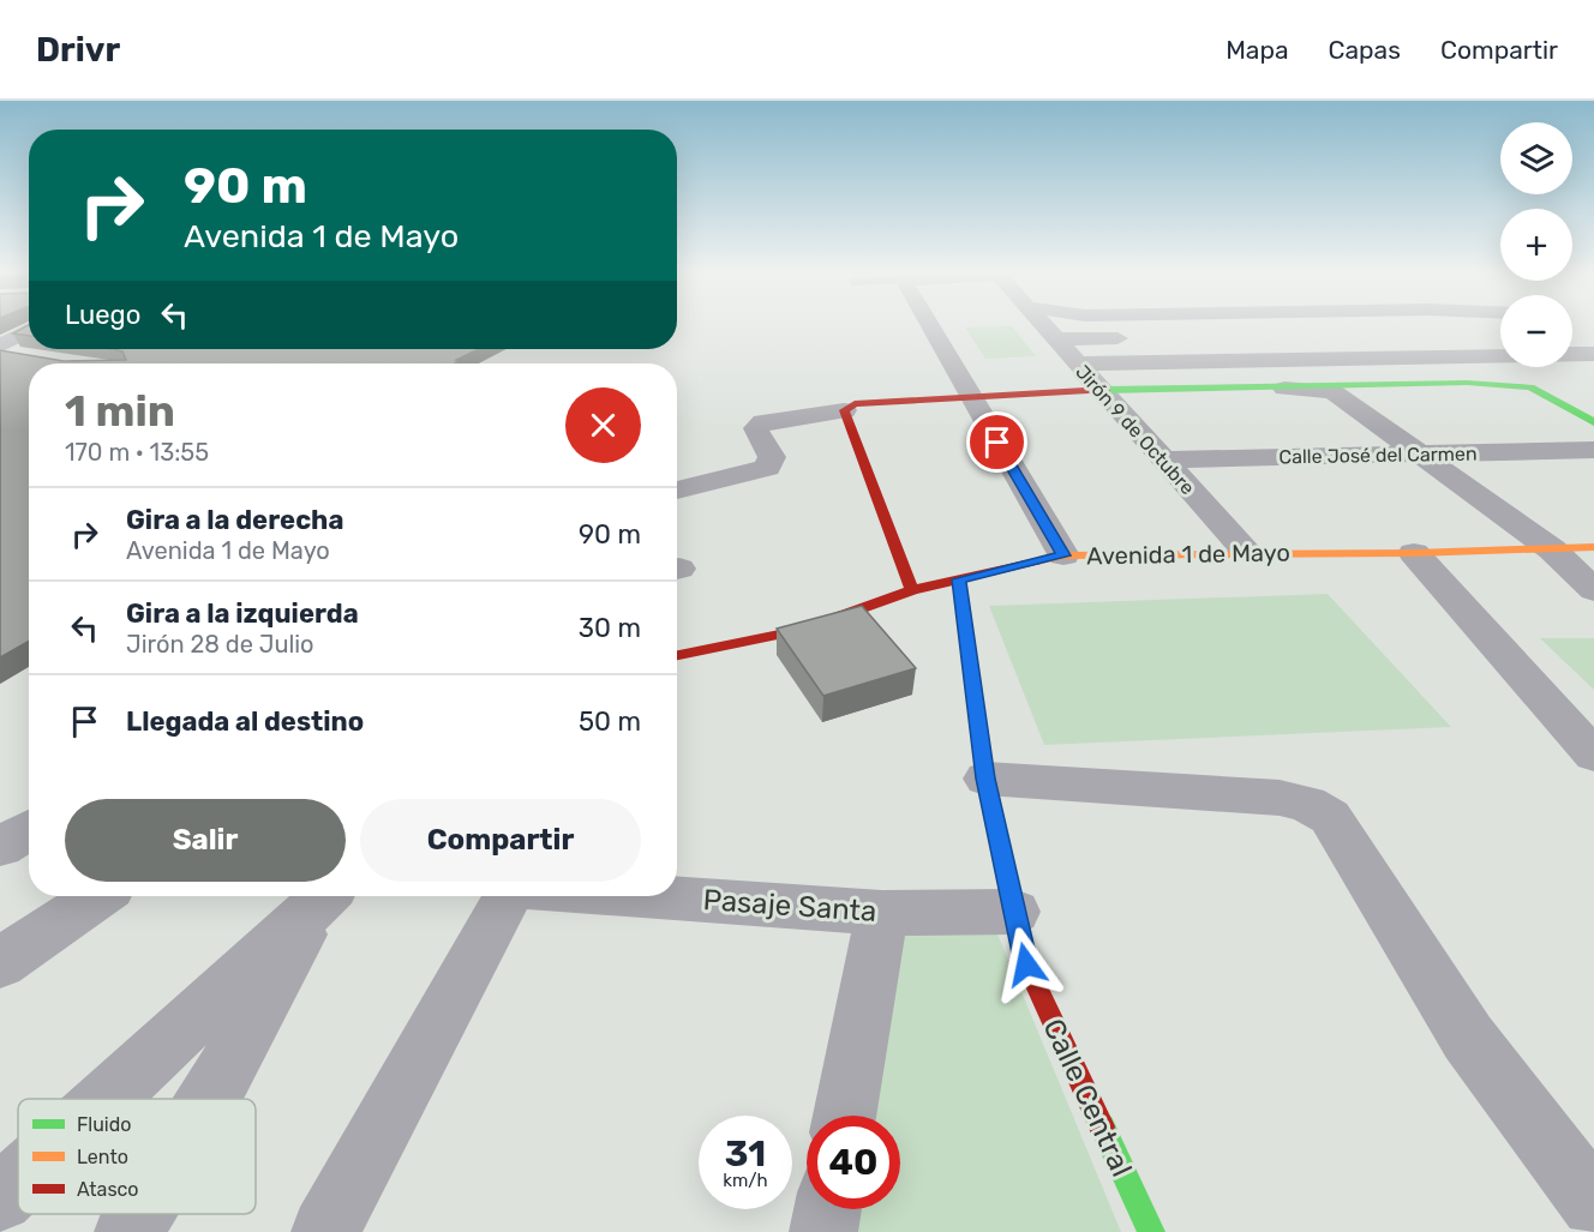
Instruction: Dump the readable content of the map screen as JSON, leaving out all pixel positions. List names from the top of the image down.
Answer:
{
  "streets": {
    "street": [
      "Jirón 9 de Octubre",
      "Calle José del Carmen",
      "Avenida 1 de Mayo",
      "Pasaje Santa",
      "Calle Central"
    ]
  },
  "crossings": [
    ["Jirón 9 de Octubre", "Calle José del Carmen"],
    ["Jirón 9 de Octubre", "Avenida 1 de Mayo"],
    ["Avenida 1 de Mayo", "Calle Central"],
    ["Pasaje Santa", "Calle Central"]
  ],
  "legend": ["Fluido", "Lento", "Atasco"],
  "page": {
    "header": "Drivr",
    "nav": ["Mapa", "Capas", "Compartir"],
    "map_buttons": ["+", "−"],
    "turn": ["90 m", "Avenida 1 de Mayo"],
    "then": "Luego",
    "heading": ["1 min", "170 m · 13:55"],
    "list": [
      {
        "name": "Gira a la derecha",
        "note": "Avenida 1 de Mayo",
        "value": "90 m"
      },
      {
        "name": "Gira a la izquierda",
        "note": "Jirón 28 de Julio",
        "value": "30 m"
      },
      {
        "name": "Llegada al destino",
        "value": "50 m"
      }
    ],
    "buttons": ["Salir", "Compartir"],
    "speed": "31 km/h",
    "limit": "40"
  }
}
